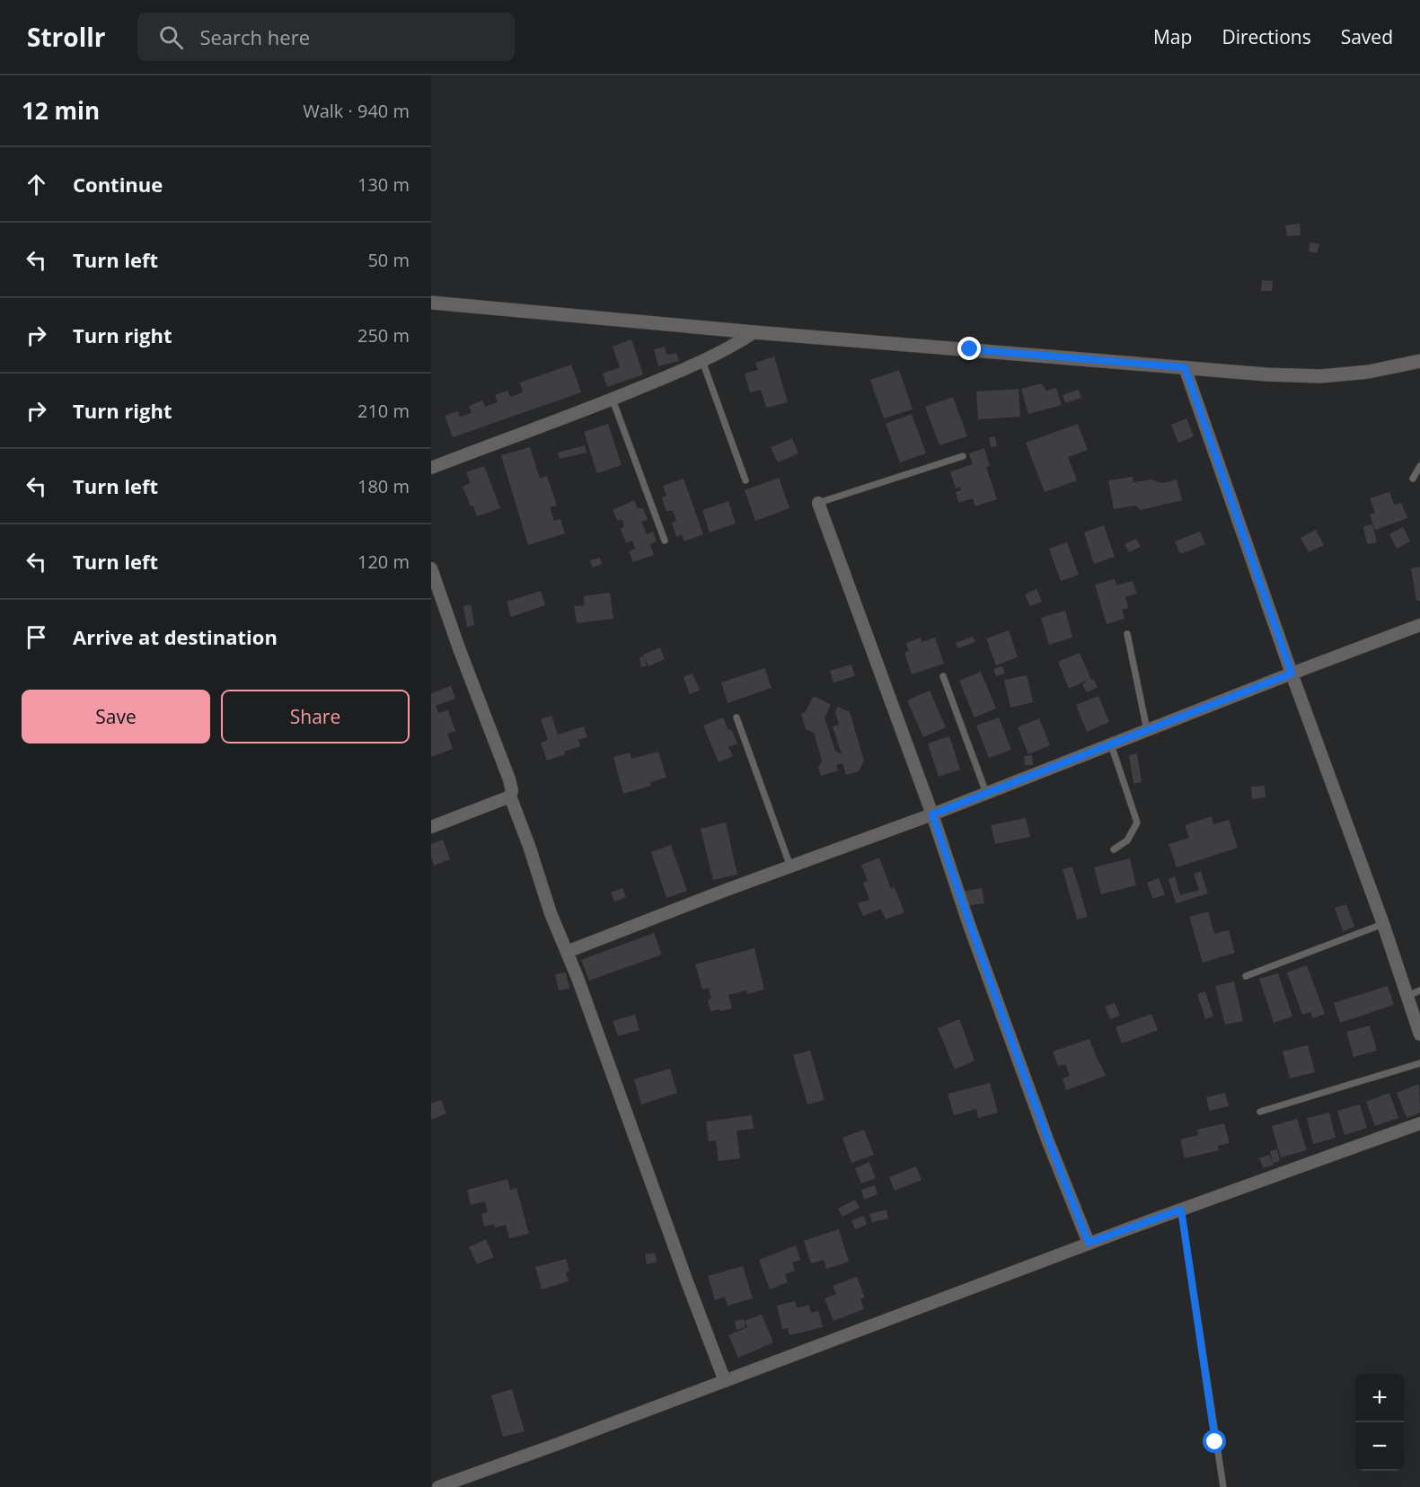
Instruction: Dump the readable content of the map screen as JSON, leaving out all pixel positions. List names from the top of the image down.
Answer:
{
  "page": {
    "header": "Strollr",
    "search": "Search here",
    "nav": ["Map", "Directions", "Saved"],
    "heading": ["12 min", "Walk · 940 m"],
    "list": [
      ["Continue", "130 m"],
      ["Turn left", "50 m"],
      ["Turn right", "250 m"],
      ["Turn right", "210 m"],
      ["Turn left", "180 m"],
      ["Turn left", "120 m"],
      "Arrive at destination"
    ],
    "buttons": ["Save", "Share"],
    "map_buttons": ["+", "−"]
  }
}
